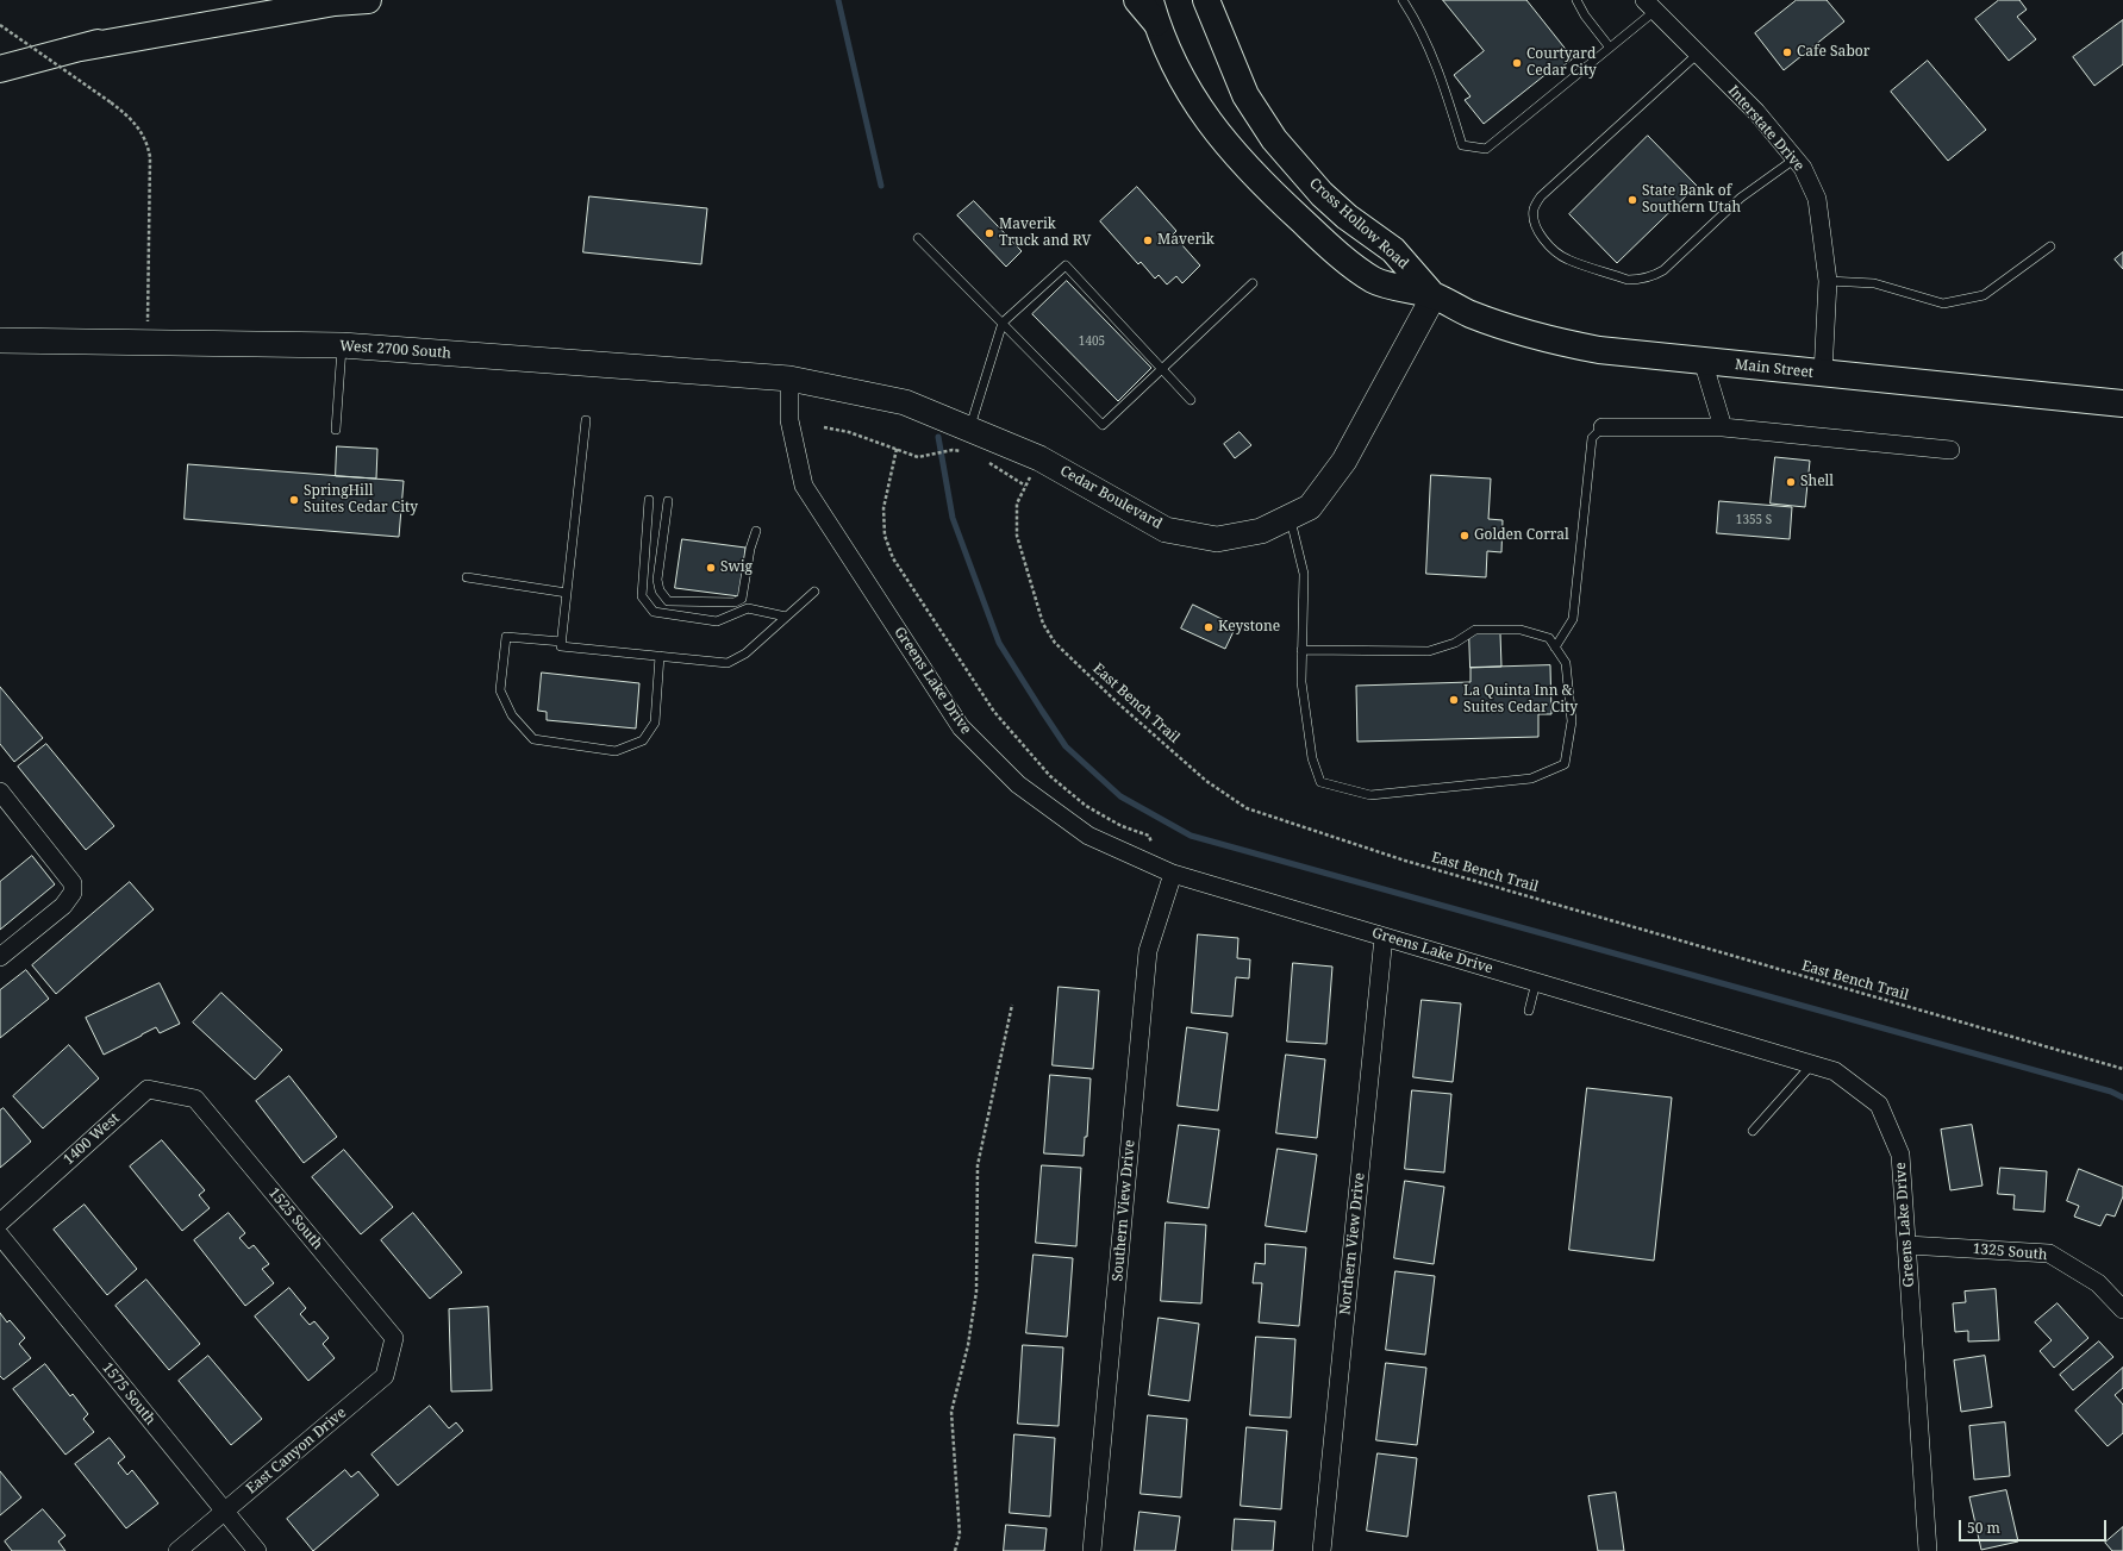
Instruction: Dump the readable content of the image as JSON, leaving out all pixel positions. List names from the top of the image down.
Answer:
{
  "streets": {
    "main road": ["Cross Hollow Road", "Main Street"],
    "street": [
      "Interstate Drive",
      "West 2700 South",
      "Cedar Boulevard",
      "Greens Lake Drive",
      "1400 West",
      "Southern View Drive",
      "1525 South",
      "Northern View Drive",
      "1325 South",
      "1575 South",
      "East Canyon Drive"
    ],
    "path": ["East Bench Trail"]
  },
  "crossings": [
    ["Interstate Drive", "Main Street"],
    ["Cross Hollow Road", "Main Street"],
    ["Cross Hollow Road", "Cedar Boulevard"],
    ["West 2700 South", "Cedar Boulevard"],
    ["West 2700 South", "Greens Lake Drive"],
    ["Main Street", "Cedar Boulevard"],
    ["Cedar Boulevard", "Greens Lake Drive"],
    ["Cedar Boulevard", "East Bench Trail"],
    ["Greens Lake Drive", "Southern View Drive"],
    ["Greens Lake Drive", "Northern View Drive"],
    ["Greens Lake Drive", "1325 South"],
    ["1400 West", "1525 South"],
    ["1525 South", "East Canyon Drive"],
    ["1575 South", "East Canyon Drive"]
  ],
  "places": [
    "Cafe Sabor",
    "Courtyard Cedar City",
    "State Bank of Southern Utah",
    "Maverik Truck and RV",
    "Maverik",
    "Shell",
    "SpringHill Suites Cedar City",
    "Golden Corral",
    "Swig",
    "Keystone",
    "La Quinta Inn & Suites Cedar City"
  ],
  "house_numbers": ["1405", "1355 S"],
  "scale_bar": "50 m"
}
